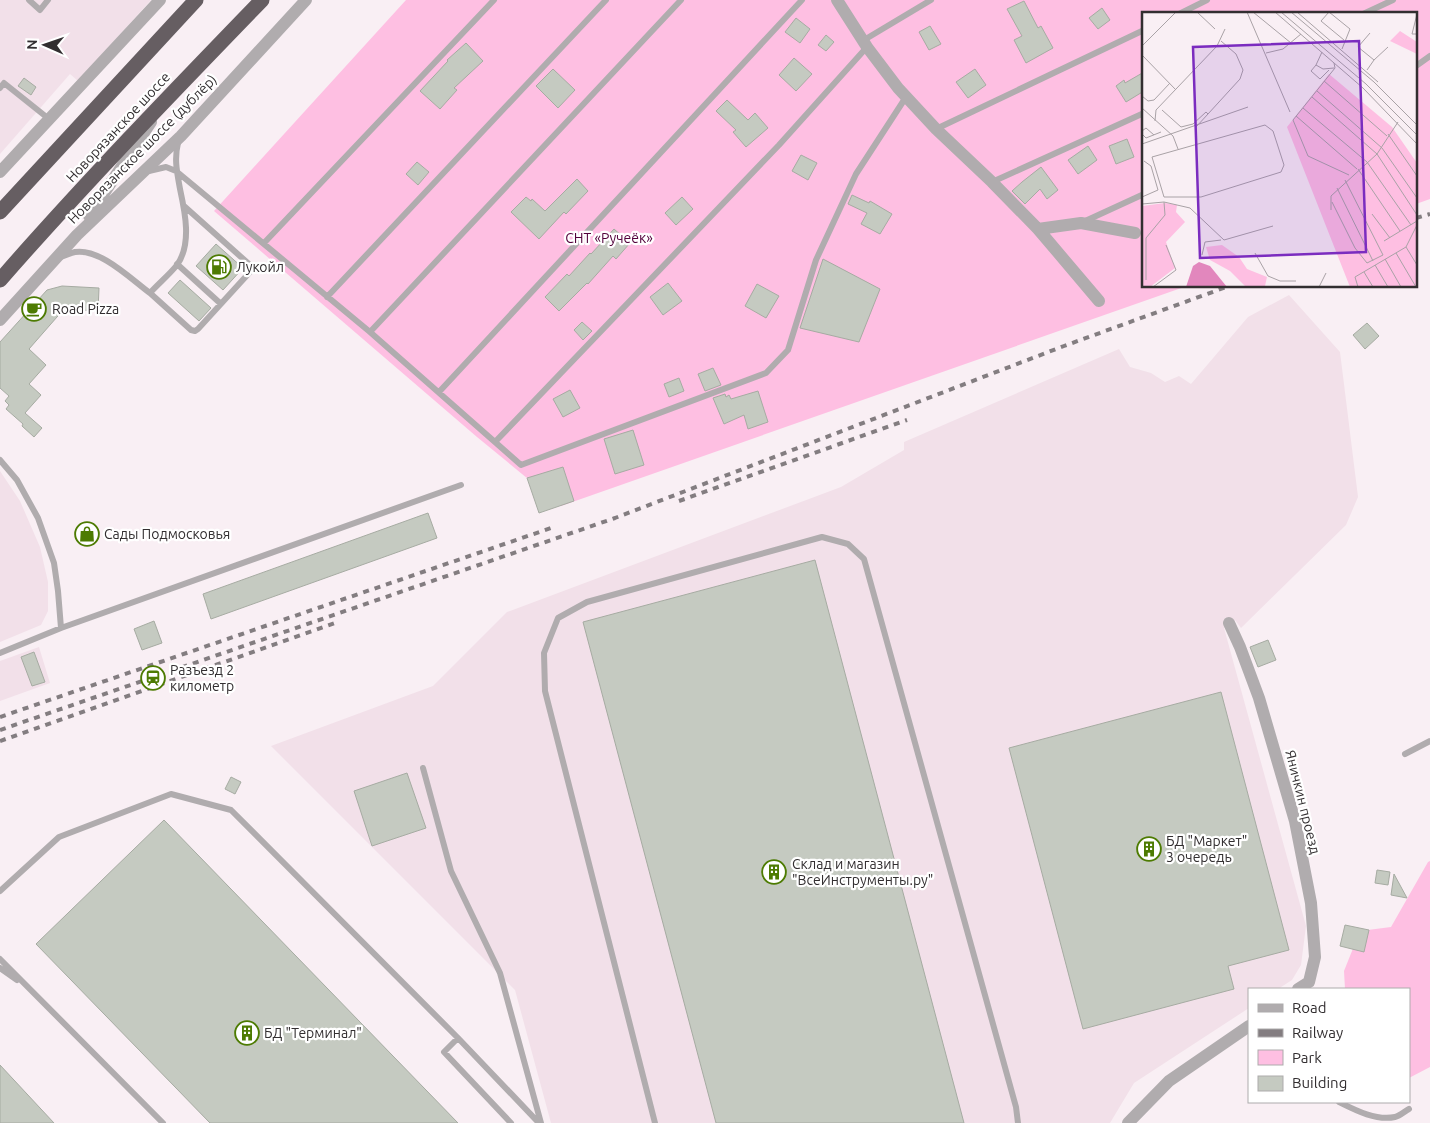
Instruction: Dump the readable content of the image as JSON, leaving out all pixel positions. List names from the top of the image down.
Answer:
{
  "streets": {
    "highway": ["Новорязанское шоссе"],
    "street": ["Новорязанское шоссе (дублёр)", "Яничкин проезд"]
  },
  "parks": ["СНТ «Ручеёк»"],
  "places": {
    "fuel station": ["Лукойл"],
    "cafe": ["Road Pizza"],
    "shop": ["Сады Подмосковья"],
    "station": ["Разъезд 2 километр"],
    "building": ["БД \"Маркет\" 3 очередь", "Склад и магазин \"ВсеИнструменты.ру\"", "БД \"Терминал\""]
  },
  "legend": [
    "Road",
    "Railway",
    "Park",
    "Building"
  ],
  "north": "left"
}
